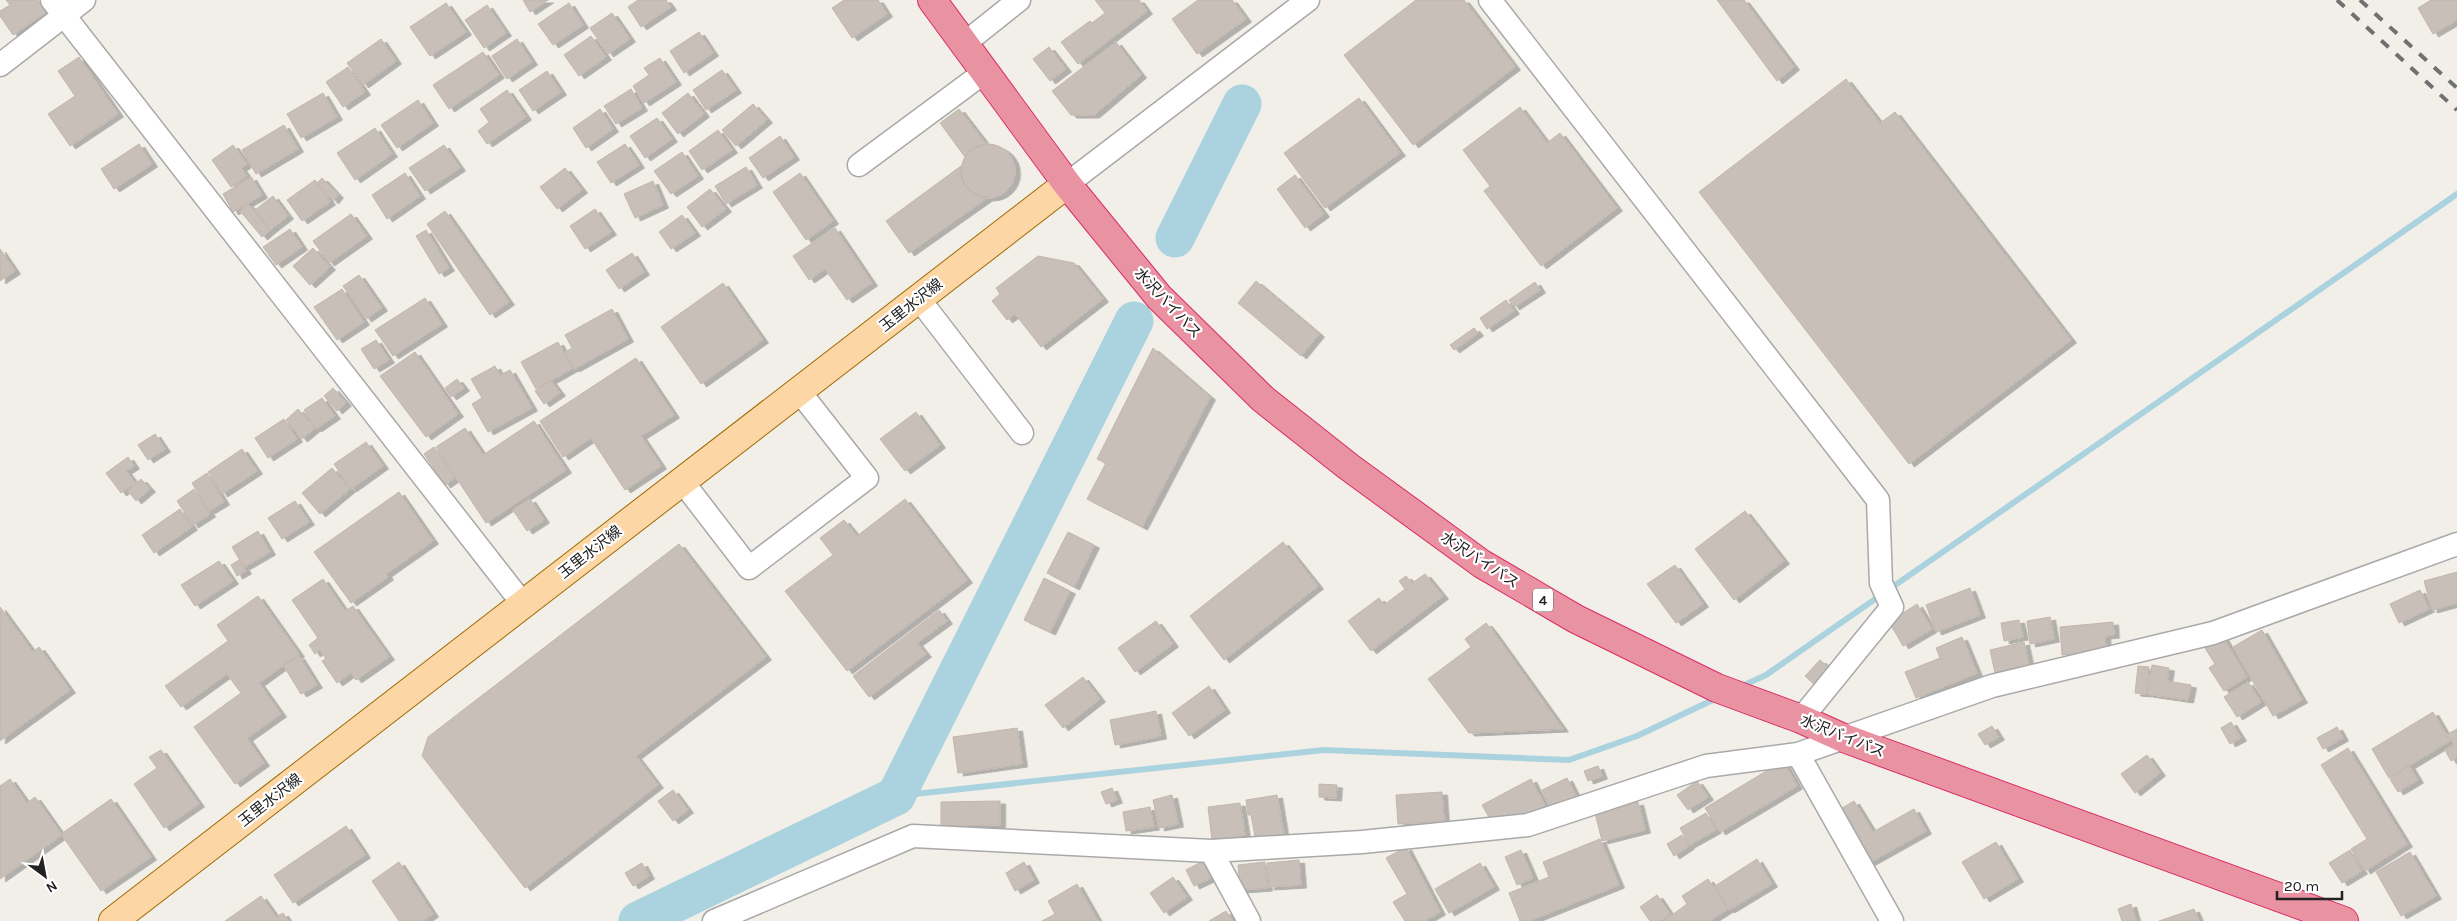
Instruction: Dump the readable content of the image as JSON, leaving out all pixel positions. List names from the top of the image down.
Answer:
{
  "streets": {
    "highway": ["水沢バイパス", "4"],
    "main road": ["玉里水沢線"]
  },
  "crossings": [
    ["水沢バイパス", "玉里水沢線"]
  ],
  "scale_bar": "20 m",
  "north": "bottom right"
}
